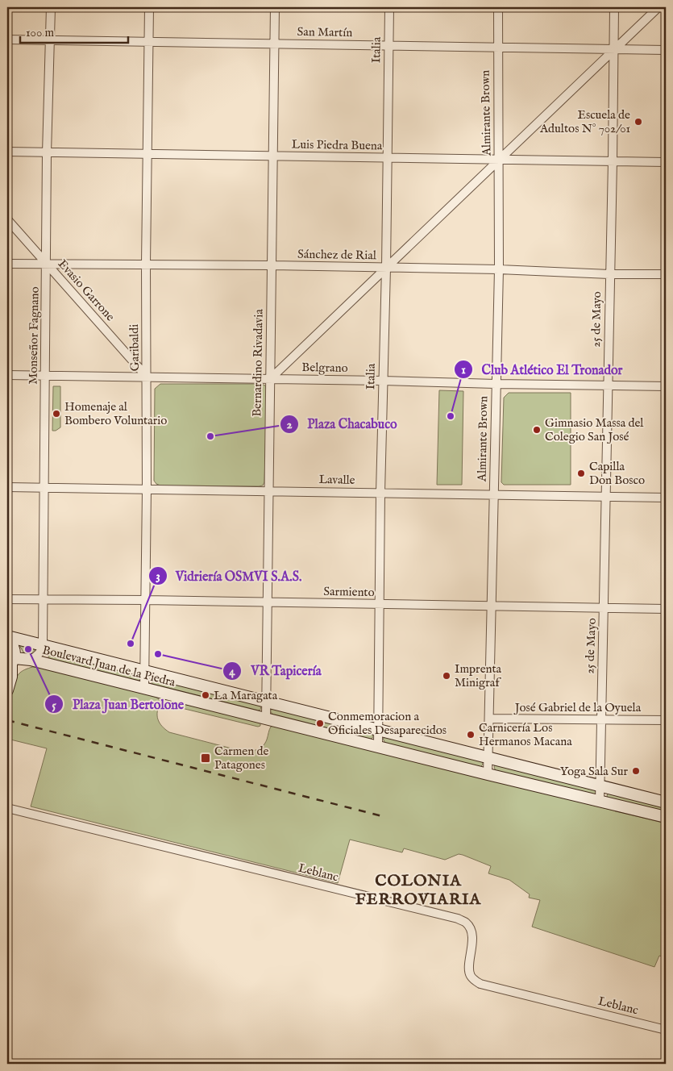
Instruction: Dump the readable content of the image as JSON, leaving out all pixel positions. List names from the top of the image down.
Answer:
{
  "streets": {
    "main road": ["Boulevard Juan de la Piedra"],
    "street": [
      "San Martín",
      "Italia",
      "Almirante Brown",
      "Luis Piedra Buena",
      "Sánchez de Rial",
      "Evasio Garrone",
      "25 de Mayo",
      "Monseñor Fagnano",
      "Garibaldi",
      "Bernardino Rivadavia",
      "Belgrano",
      "Lavalle",
      "Sarmiento",
      "José Gabriel de la Oyuela",
      "Leblanc"
    ]
  },
  "crossings": [
    ["San Martín", "Italia"],
    ["San Martín", "Almirante Brown"],
    ["San Martín", "25 de Mayo"],
    ["San Martín", "Monseñor Fagnano"],
    ["San Martín", "Garibaldi"],
    ["San Martín", "Bernardino Rivadavia"],
    ["Italia", "Luis Piedra Buena"],
    ["Italia", "Sánchez de Rial"],
    ["Italia", "Belgrano"],
    ["Italia", "Lavalle"],
    ["Italia", "Sarmiento"],
    ["Italia", "Boulevard Juan de la Piedra"],
    ["Almirante Brown", "Luis Piedra Buena"],
    ["Almirante Brown", "Sánchez de Rial"],
    ["Almirante Brown", "Belgrano"],
    ["Almirante Brown", "Lavalle"],
    ["Almirante Brown", "Sarmiento"],
    ["Almirante Brown", "Boulevard Juan de la Piedra"],
    ["Almirante Brown", "José Gabriel de la Oyuela"],
    ["Luis Piedra Buena", "25 de Mayo"],
    ["Luis Piedra Buena", "Monseñor Fagnano"],
    ["Luis Piedra Buena", "Garibaldi"],
    ["Luis Piedra Buena", "Bernardino Rivadavia"],
    ["Sánchez de Rial", "Evasio Garrone"],
    ["Sánchez de Rial", "25 de Mayo"],
    ["Sánchez de Rial", "Monseñor Fagnano"],
    ["Sánchez de Rial", "Garibaldi"],
    ["Sánchez de Rial", "Bernardino Rivadavia"],
    ["Evasio Garrone", "Monseñor Fagnano"],
    ["Evasio Garrone", "Garibaldi"],
    ["Evasio Garrone", "Belgrano"],
    ["25 de Mayo", "Belgrano"],
    ["25 de Mayo", "Lavalle"],
    ["25 de Mayo", "Sarmiento"],
    ["25 de Mayo", "Boulevard Juan de la Piedra"],
    ["25 de Mayo", "José Gabriel de la Oyuela"],
    ["Monseñor Fagnano", "Belgrano"],
    ["Monseñor Fagnano", "Lavalle"],
    ["Monseñor Fagnano", "Sarmiento"],
    ["Monseñor Fagnano", "Boulevard Juan de la Piedra"],
    ["Garibaldi", "Belgrano"],
    ["Garibaldi", "Lavalle"],
    ["Garibaldi", "Sarmiento"],
    ["Garibaldi", "Boulevard Juan de la Piedra"],
    ["Bernardino Rivadavia", "Belgrano"],
    ["Bernardino Rivadavia", "Lavalle"],
    ["Bernardino Rivadavia", "Sarmiento"],
    ["Bernardino Rivadavia", "Boulevard Juan de la Piedra"]
  ],
  "districts": ["COLONIA FERROVIARIA"],
  "places": {
    "other": [
      "Escuela de Adultos N° 702/01",
      "Homenaje al Bombero Voluntario",
      "Club Atlético El Tronador",
      "Gimnasio Massa del Colegio San José",
      "Plaza Chacabuco",
      "Capilla Don Bosco",
      "Vidriería OSMVI S.A.S.",
      "Plaza Juan Bertolone",
      "VR Tapicería",
      "Imprenta Minigraf",
      "La Maragata",
      "Conmemoracion a Oficiales Desaparecidos",
      "Carnicería Los Hermanos Macana",
      "Yoga Sala Sur"
    ],
    "transit": ["Carmen de Patagones"]
  },
  "scale_bar": "100 m"
}
